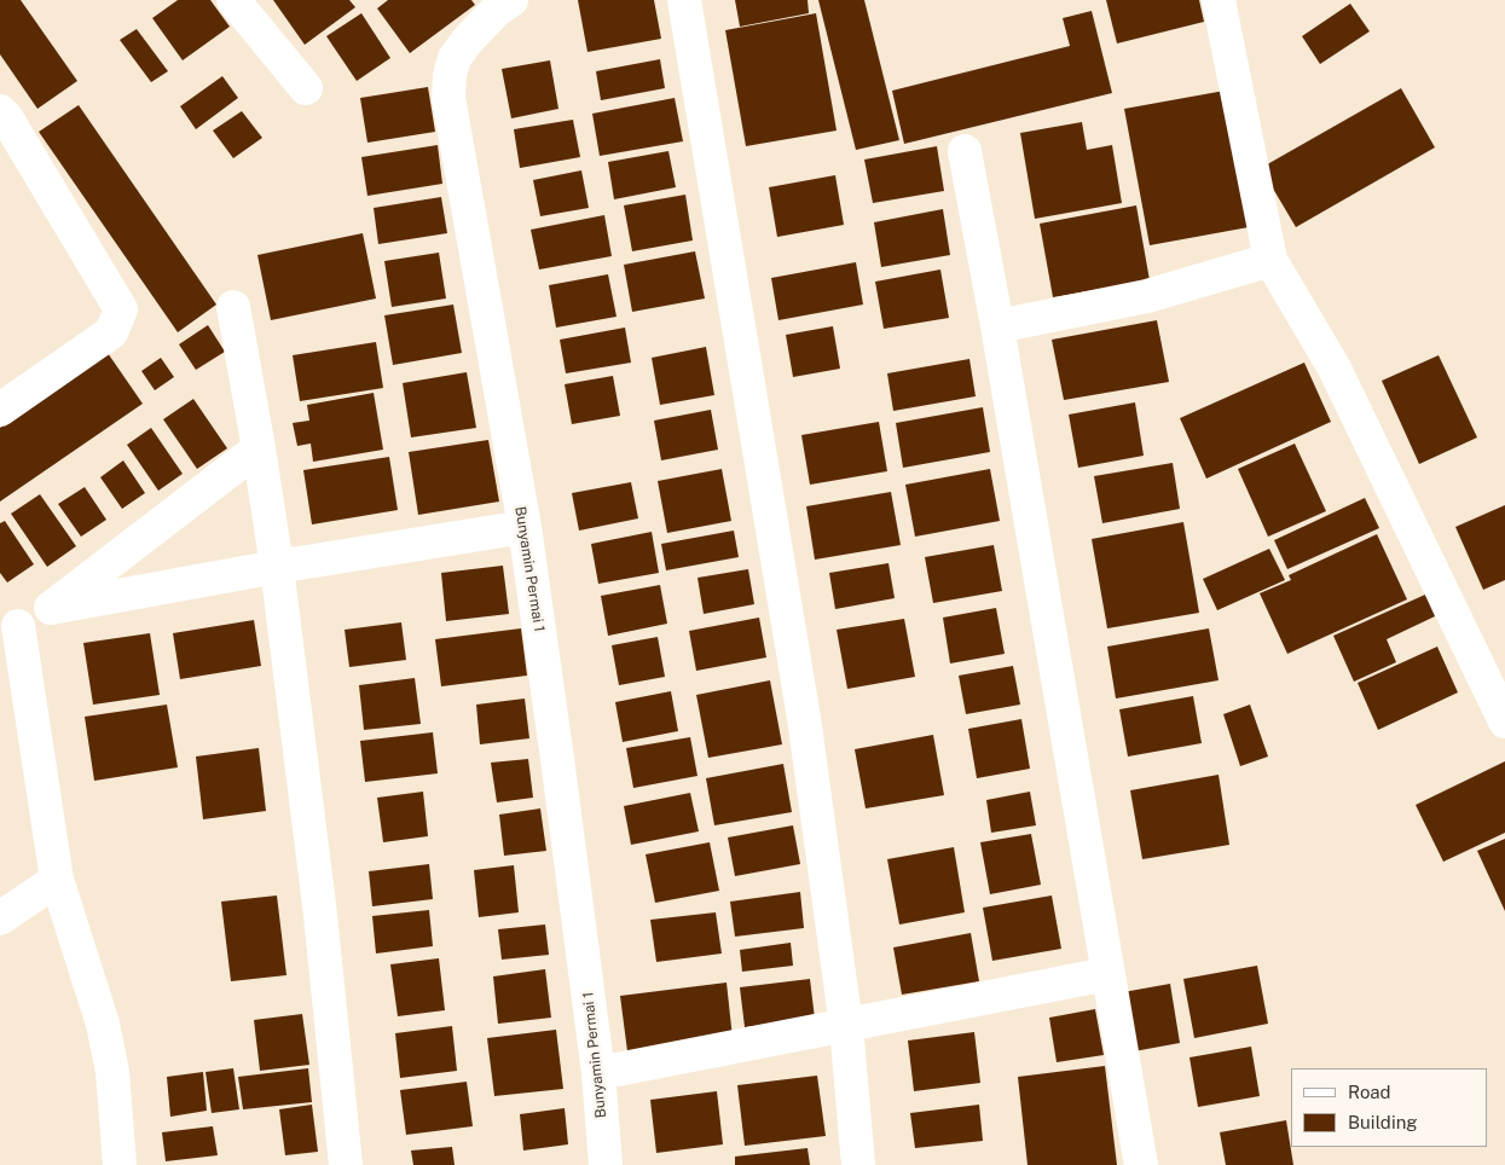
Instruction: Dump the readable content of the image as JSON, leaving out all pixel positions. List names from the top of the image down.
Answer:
{
  "streets": {
    "street": ["Bunyamin Permai 1"]
  },
  "legend": ["Road", "Building"]
}
